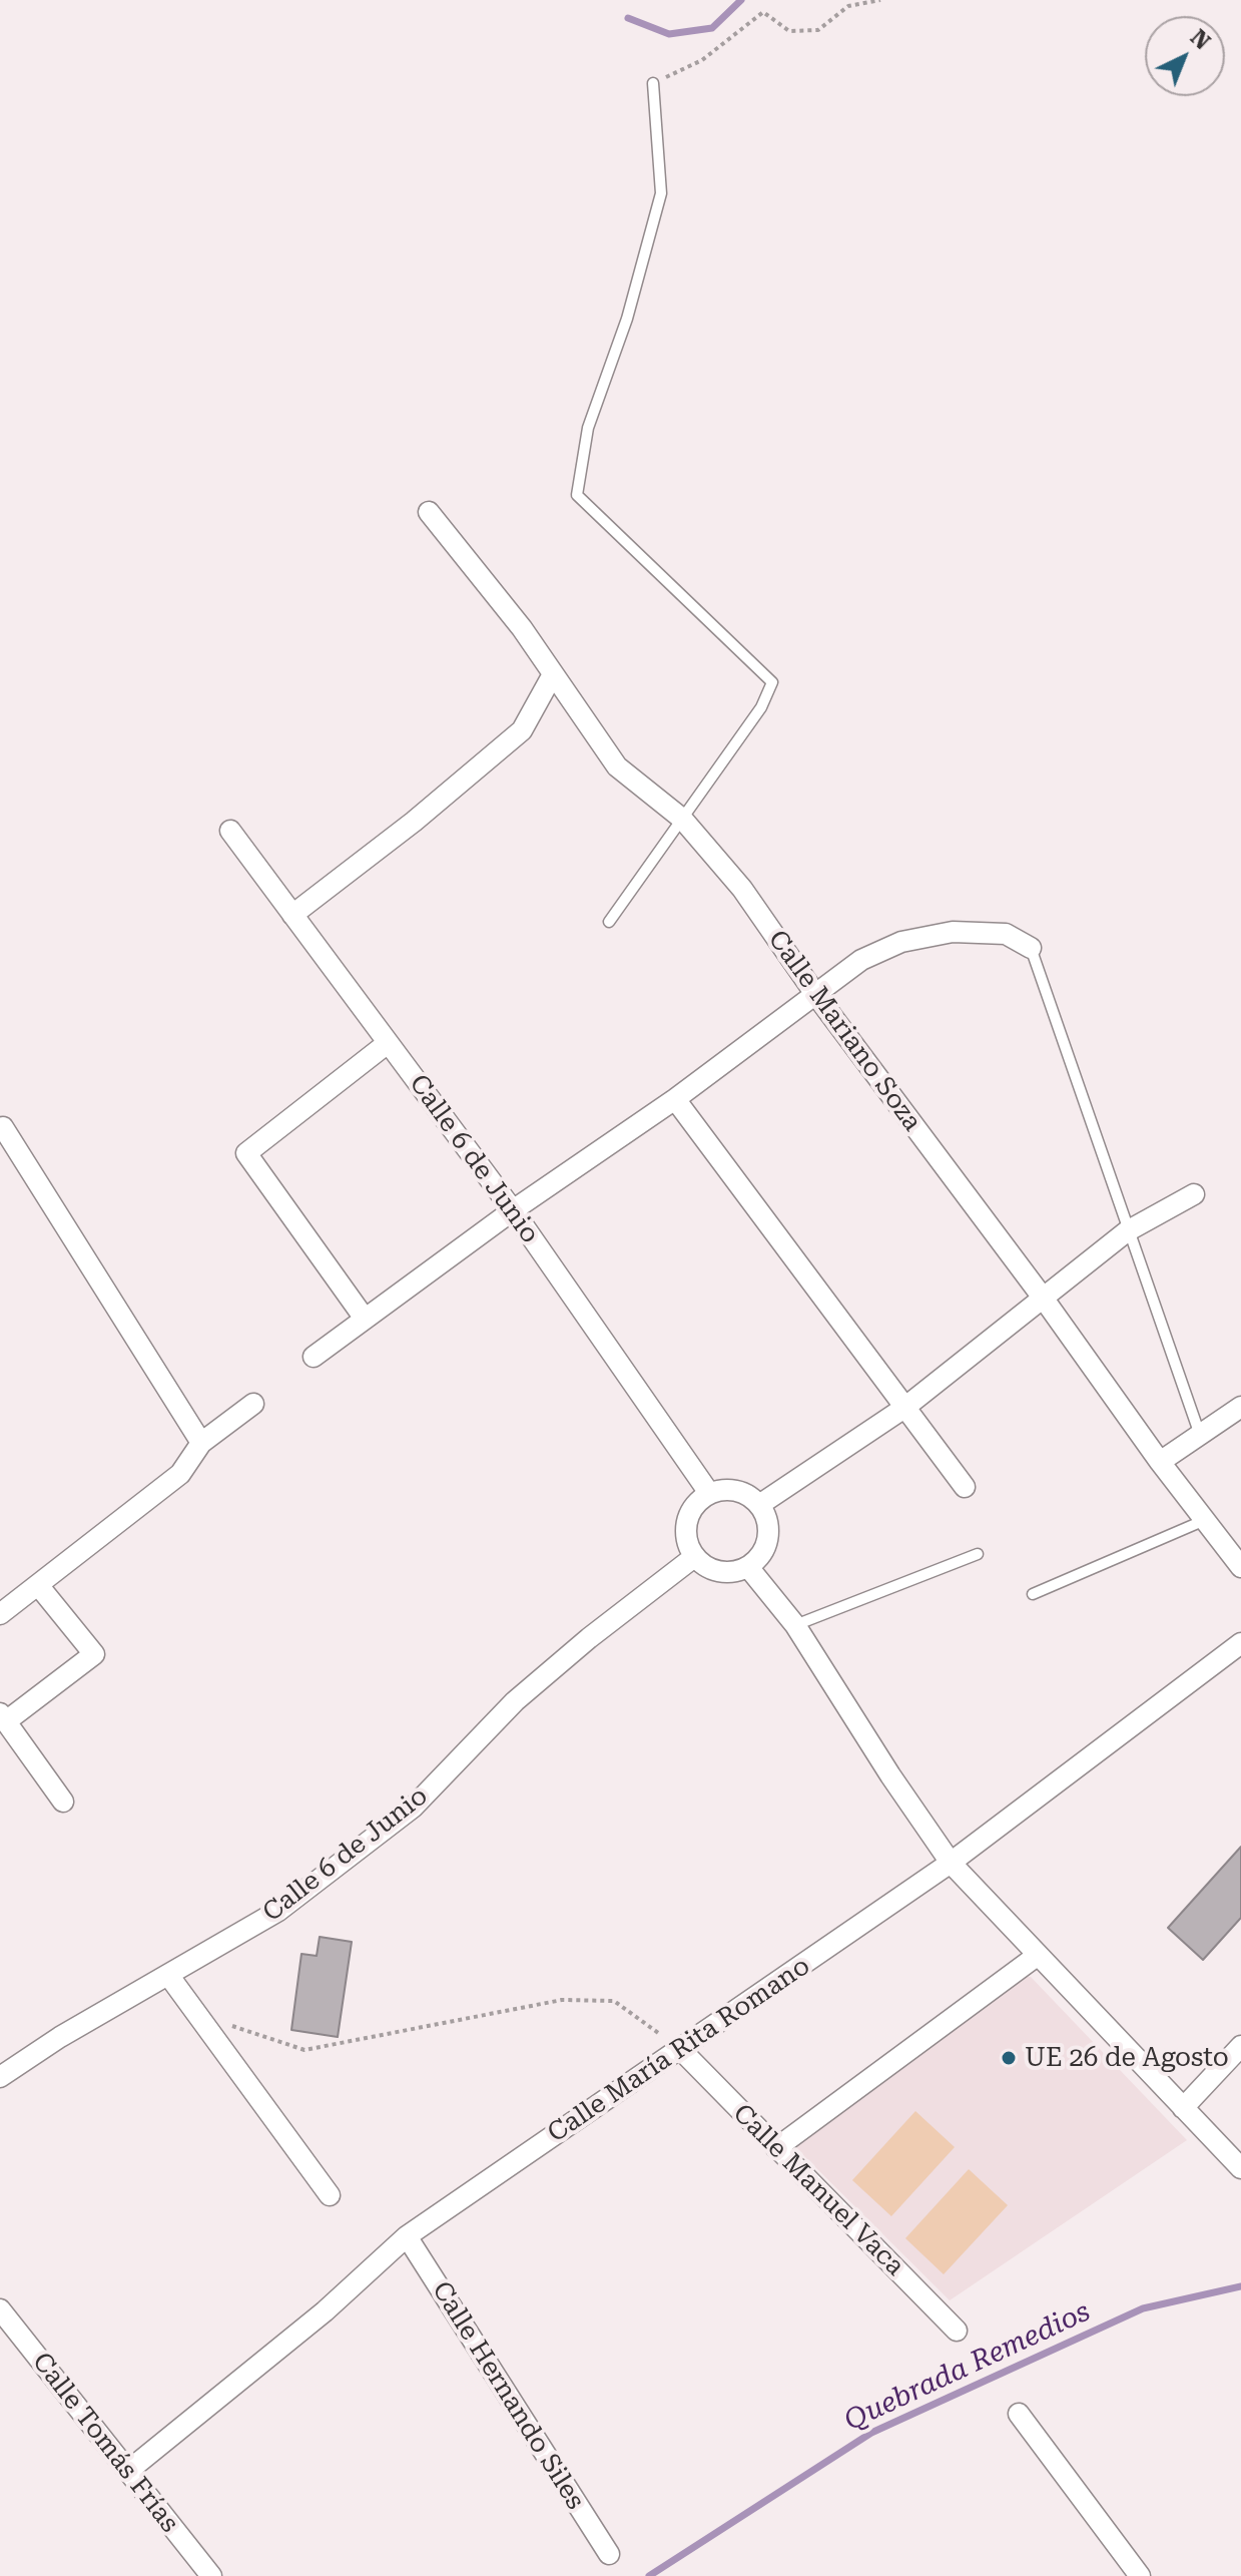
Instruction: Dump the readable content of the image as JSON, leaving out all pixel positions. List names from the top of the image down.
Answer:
{
  "streets": {
    "street": [
      "Calle Mariano Soza",
      "Calle 6 de Junio",
      "Calle María Rita Romano",
      "Calle Manuel Vaca",
      "Calle Hernando Siles",
      "Calle Tomás Frías"
    ]
  },
  "crossings": [
    ["Calle María Rita Romano", "Calle Manuel Vaca"],
    ["Calle María Rita Romano", "Calle Hernando Siles"],
    ["Calle María Rita Romano", "Calle Tomás Frías"]
  ],
  "water": ["Quebrada Remedios"],
  "places": ["UE 26 de Agosto"],
  "north": "top right"
}
